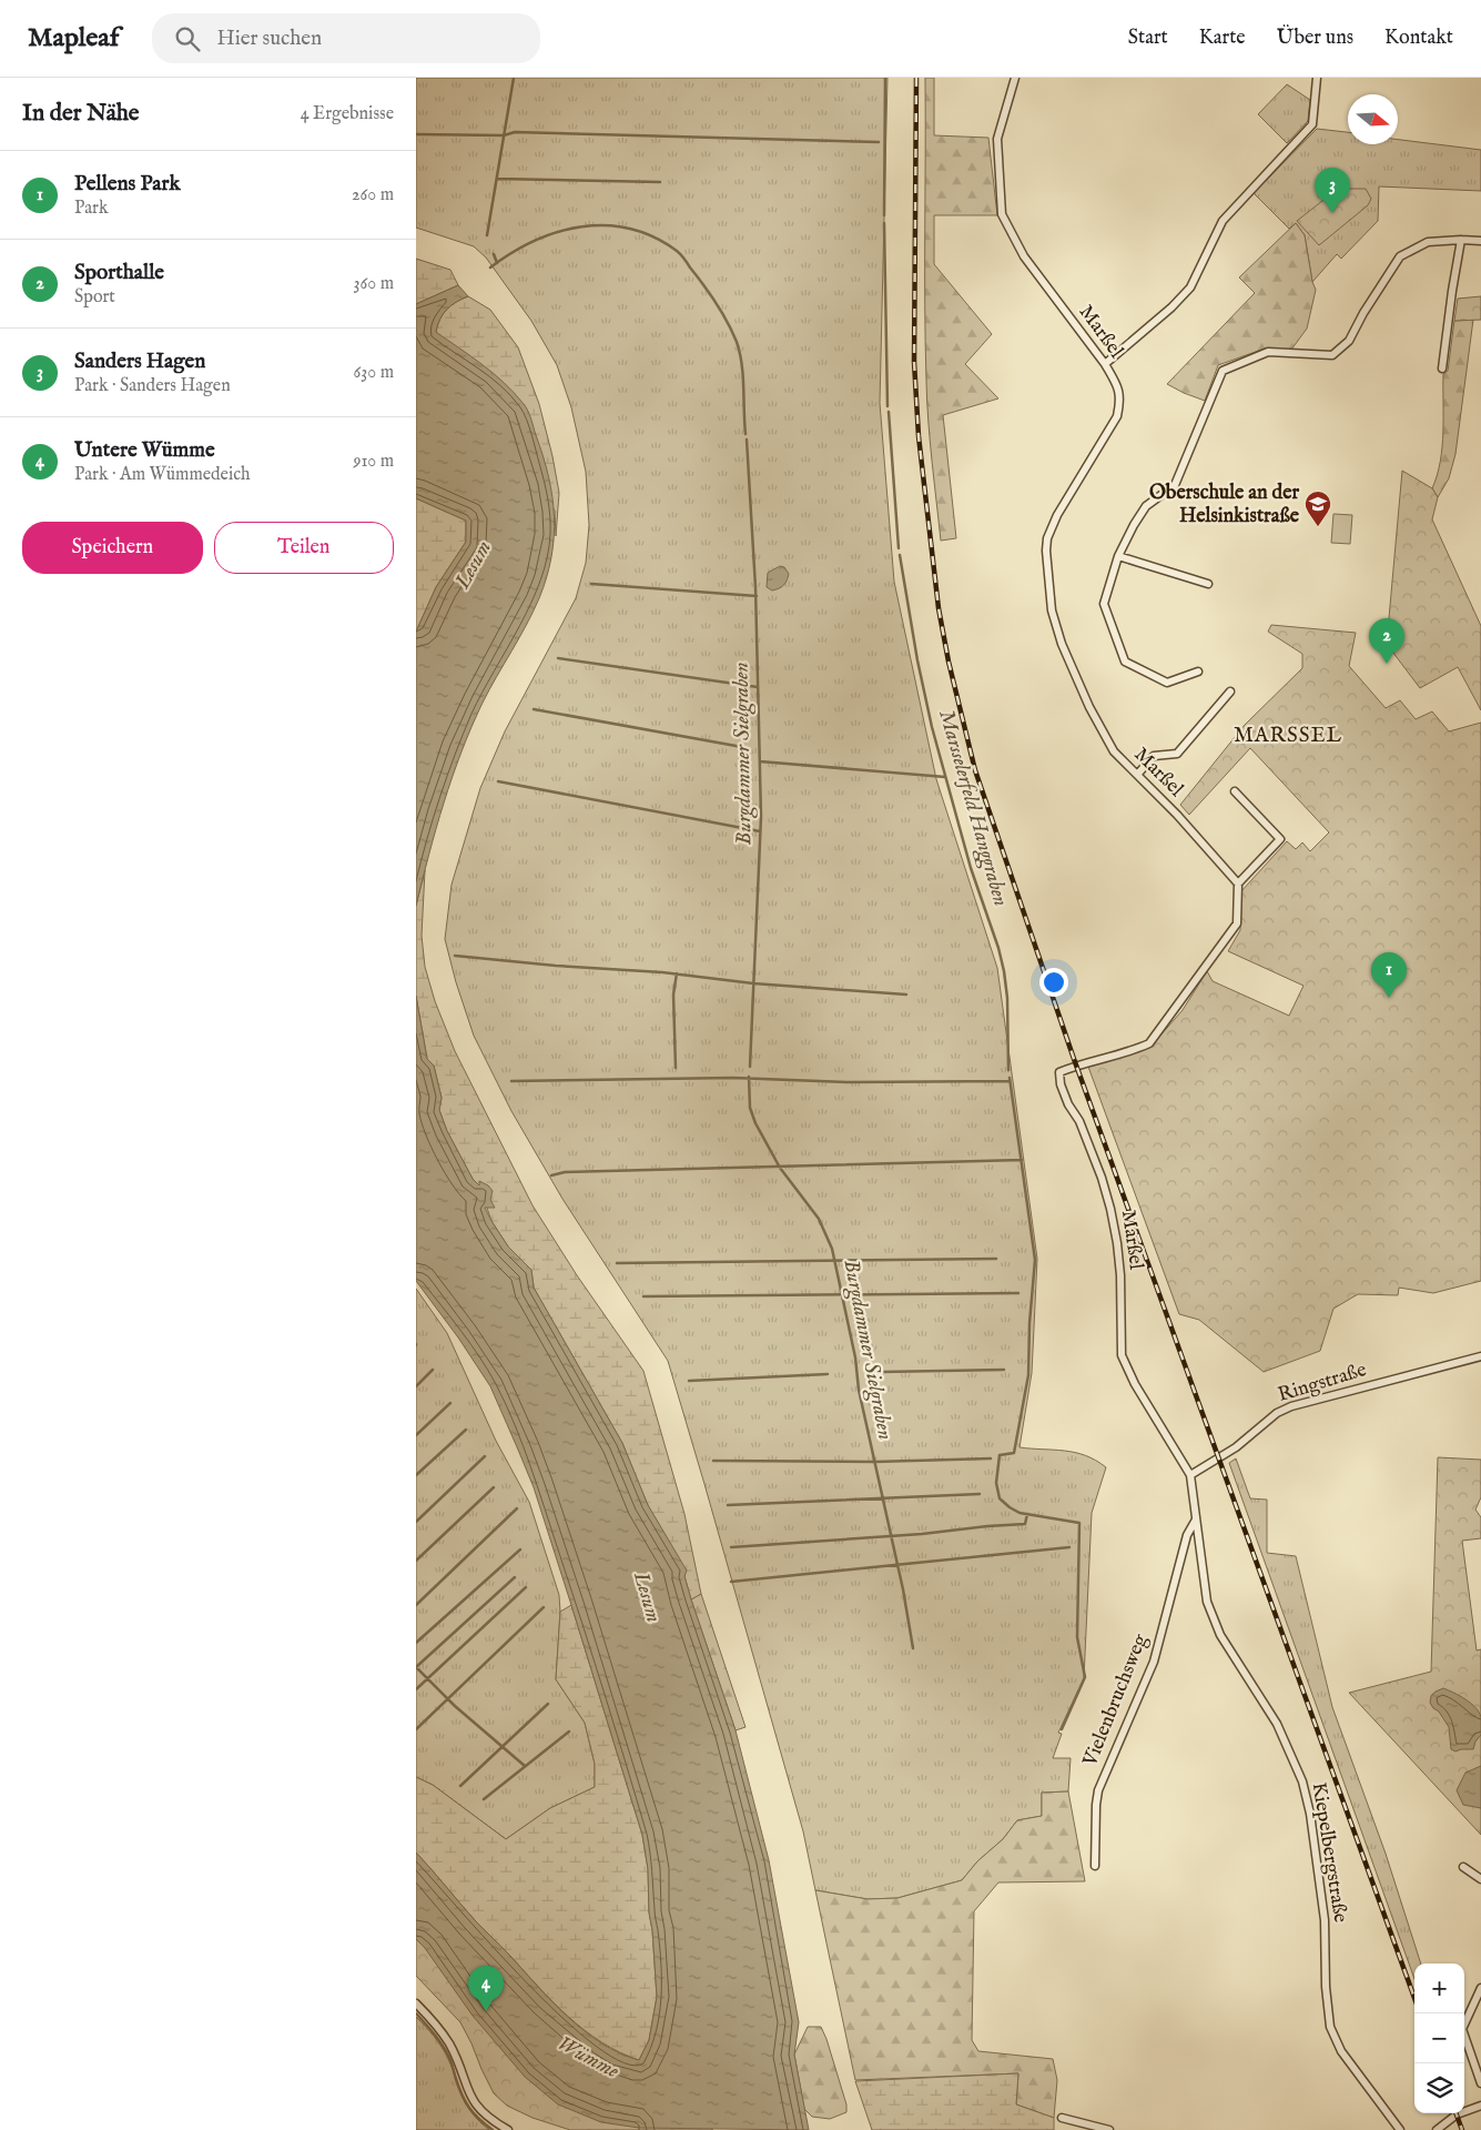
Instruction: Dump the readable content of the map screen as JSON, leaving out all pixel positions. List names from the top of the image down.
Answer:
{
  "streets": {
    "street": [
      "Marßel",
      "Ringstraße",
      "Vielenbruchsweg",
      "Kiepelbergstraße"
    ]
  },
  "crossings": [
    ["Marßel", "Kiepelbergstraße"],
    ["Ringstraße", "Kiepelbergstraße"],
    ["Vielenbruchsweg", "Kiepelbergstraße"]
  ],
  "districts": ["MARSSEL"],
  "water": [
    "Lesum",
    "Burgdammer Sielgraben",
    "Marsselerfeld Hanggraben",
    "Wümme"
  ],
  "places": {
    "school or university": ["Oberschule an der Helsinkistraße"]
  },
  "north": "right",
  "page": {
    "header": "Mapleaf",
    "search": "Hier suchen",
    "nav": [
      "Start",
      "Karte",
      "Über uns",
      "Kontakt"
    ],
    "heading": ["In der Nähe", "4 Ergebnisse"],
    "list": [
      {
        "mark": "1",
        "name": "Pellens Park",
        "note": "Park",
        "value": "260 m"
      },
      {
        "mark": "2",
        "name": "Sporthalle",
        "note": "Sport",
        "value": "360 m"
      },
      {
        "mark": "3",
        "name": "Sanders Hagen",
        "note": "Park · Sanders Hagen",
        "value": "630 m"
      },
      {
        "mark": "4",
        "name": "Untere Wümme",
        "note": "Park · Am Wümmedeich",
        "value": "910 m"
      }
    ],
    "pins": [
      "3",
      "2",
      "1",
      "4"
    ],
    "buttons": ["Speichern", "Teilen"],
    "map_buttons": ["+", "−"]
  }
}
